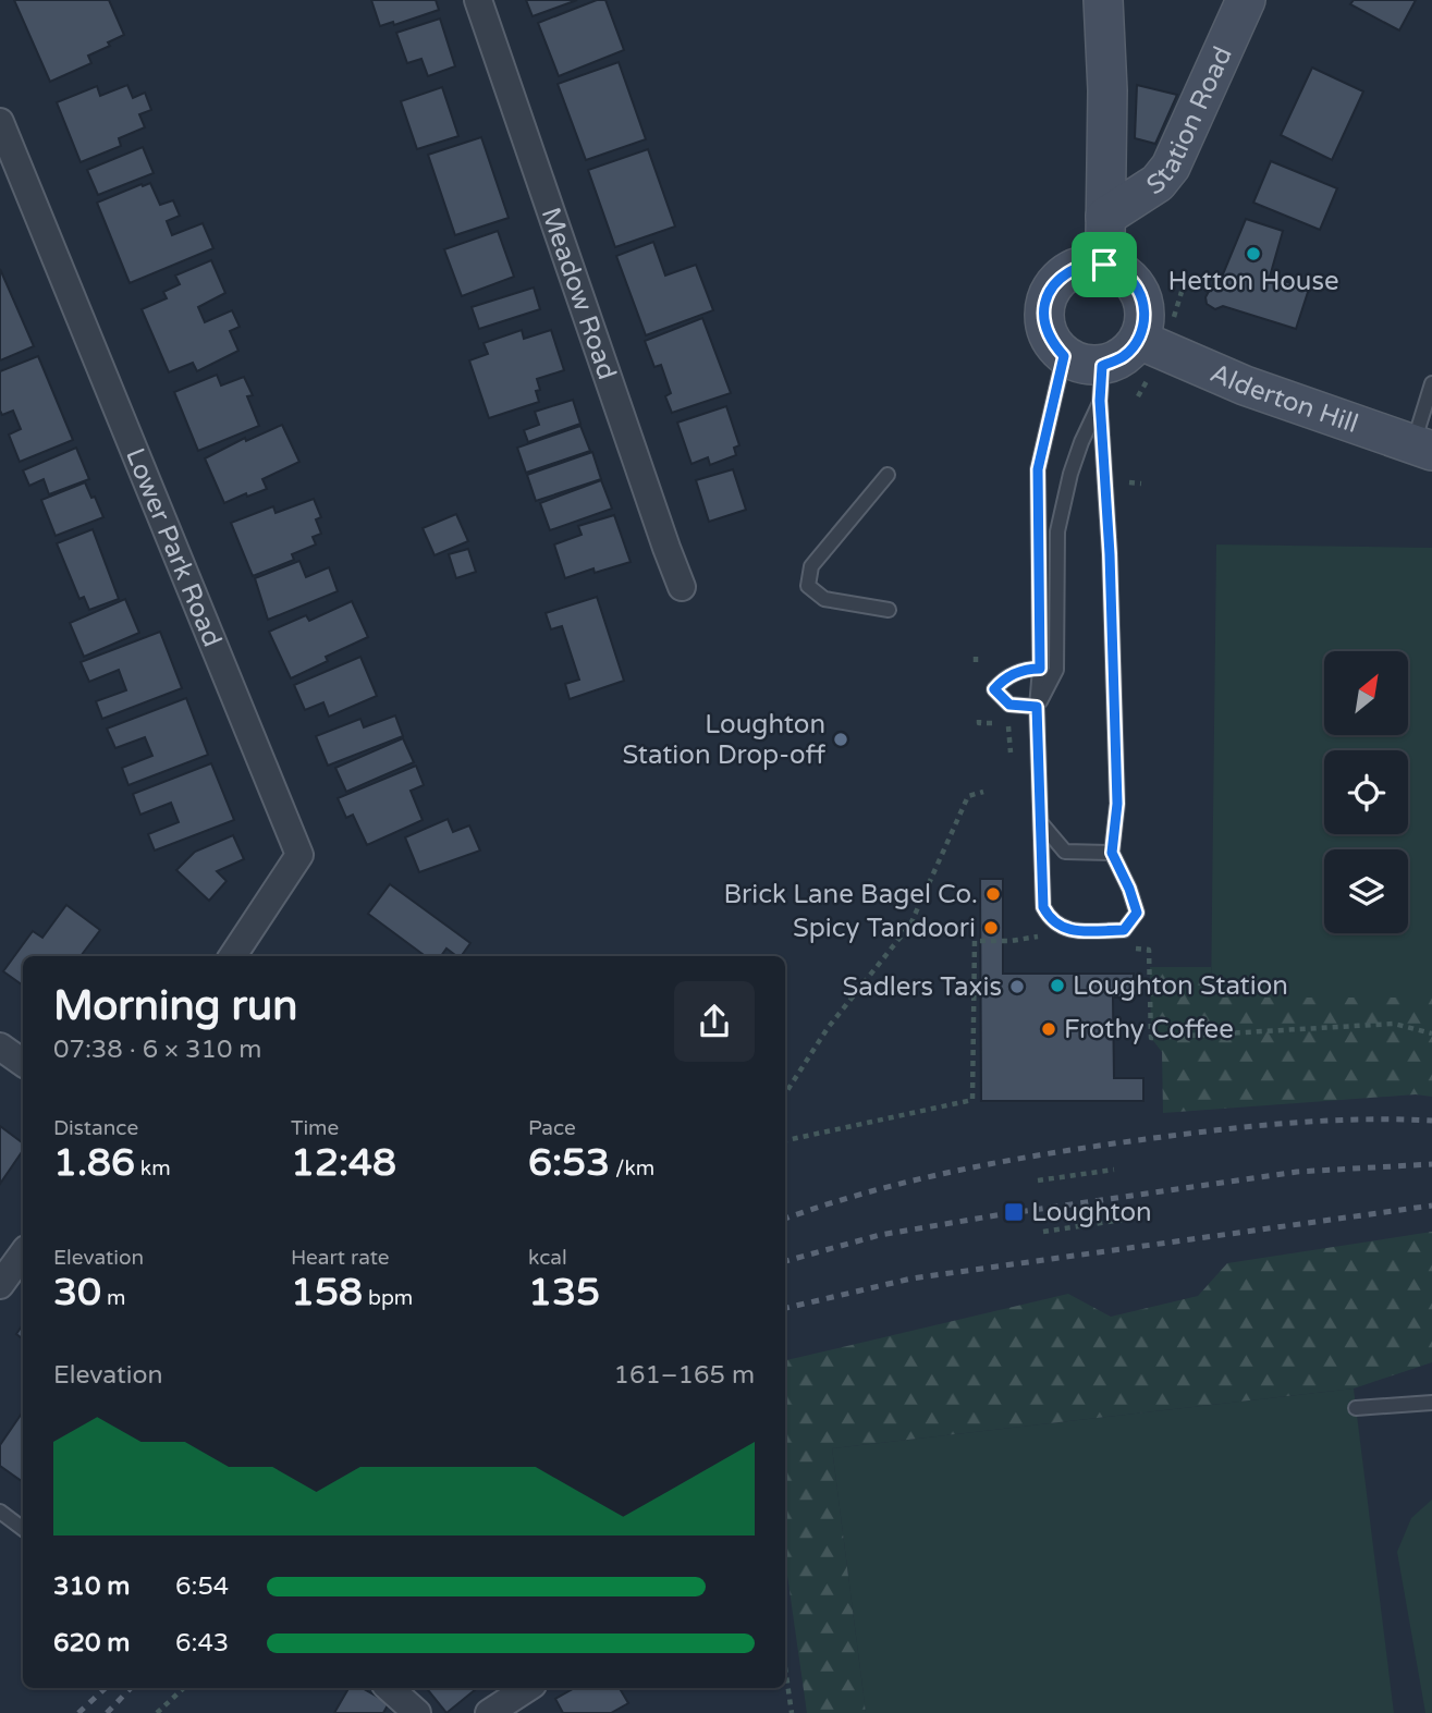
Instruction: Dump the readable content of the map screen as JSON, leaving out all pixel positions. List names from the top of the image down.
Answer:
{
  "streets": {
    "street": [
      "Station Road",
      "Meadow Road",
      "Alderton Hill",
      "Lower Park Road"
    ]
  },
  "places": {
    "other": [
      "Hetton House",
      "Loughton Station Drop-off",
      "Brick Lane Bagel Co.",
      "Spicy Tandoori",
      "Loughton Station",
      "Sadlers Taxis",
      "Frothy Coffee"
    ],
    "transit": ["Loughton"]
  },
  "north": "top right",
  "page": {
    "heading": ["Morning run", "07:38 · 6 × 310 m"],
    "stats": [
      ["Distance", "1.86 km"],
      ["Time", "12:48"],
      ["Pace", "6:53 /km"],
      ["Elevation", "30 m"],
      ["Heart rate", "158 bpm"],
      ["kcal", "135"]
    ],
    "chart": ["Elevation", "161–165 m"],
    "list": [
      {
        "name": "310 m",
        "note": "6:54"
      },
      {
        "name": "620 m",
        "note": "6:43"
      }
    ]
  }
}
